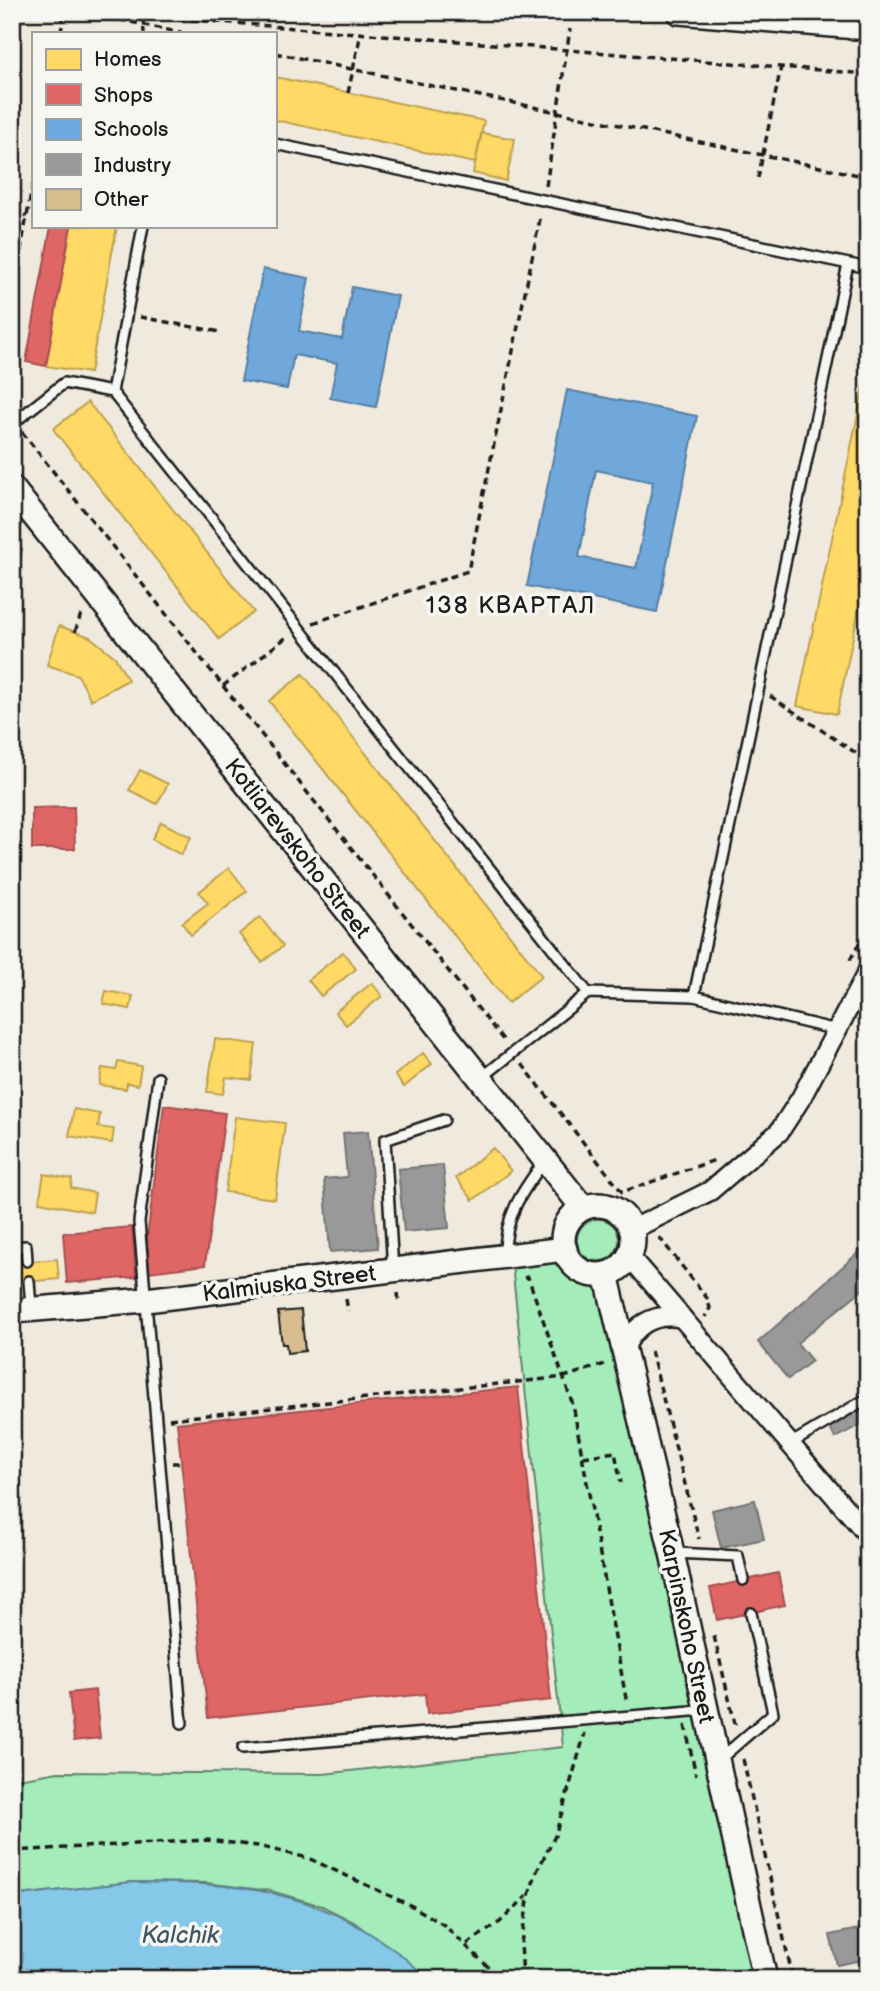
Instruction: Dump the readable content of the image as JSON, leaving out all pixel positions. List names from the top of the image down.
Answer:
{
  "streets": {
    "street": ["Kotliarevskoho Street", "Kalmiuska Street", "Karpinskoho Street"]
  },
  "crossings": [
    ["Kotliarevskoho Street", "Kalmiuska Street"],
    ["Kotliarevskoho Street", "Karpinskoho Street"],
    ["Kalmiuska Street", "Karpinskoho Street"]
  ],
  "districts": ["138 КВАРТАЛ"],
  "water": ["Kalchik"],
  "legend": [
    "Homes",
    "Shops",
    "Schools",
    "Industry",
    "Other"
  ]
}
